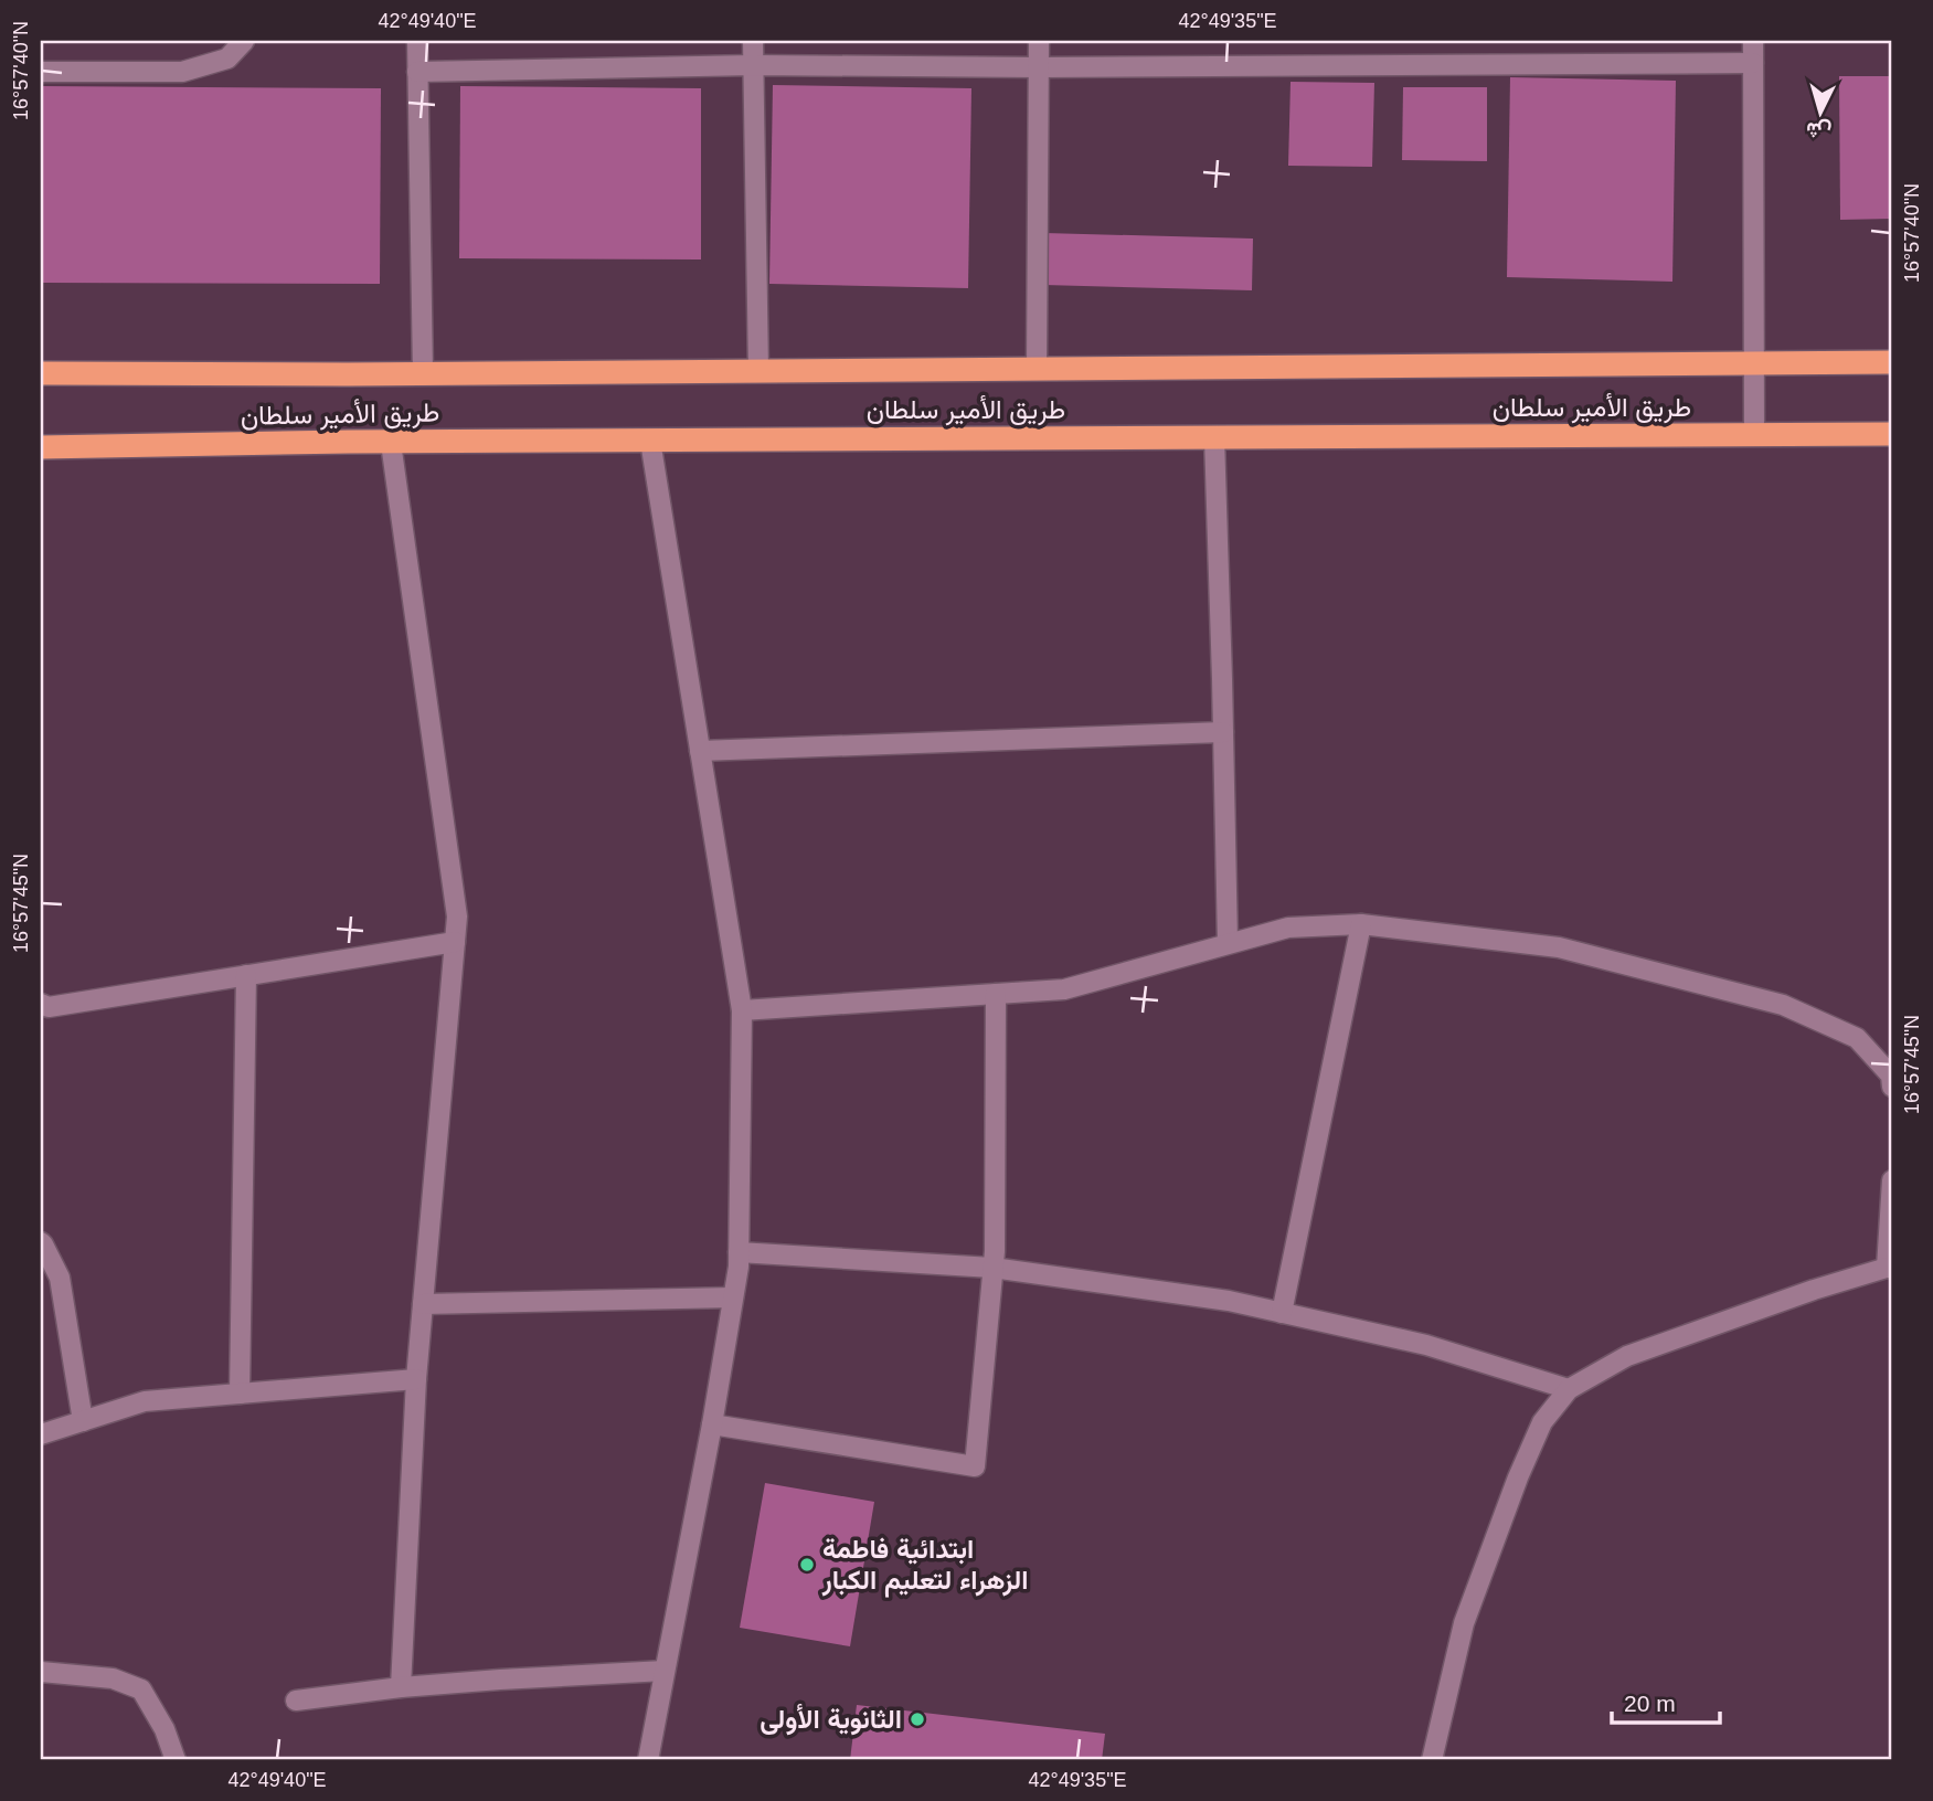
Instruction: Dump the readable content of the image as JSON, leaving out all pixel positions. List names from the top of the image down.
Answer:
{
  "streets": {
    "highway": ["طريق الأمير سلطان"]
  },
  "places": ["ابتدائية فاطمة الزهراء لتعليم الكبار", "الثانوية الأولى"],
  "scale_bar": "20 m",
  "north": "bottom",
  "coordinates": [
    "42°49'40\"E",
    "42°49'35\"E",
    "16°57'40\"N",
    "16°57'45\"N"
  ]
}
